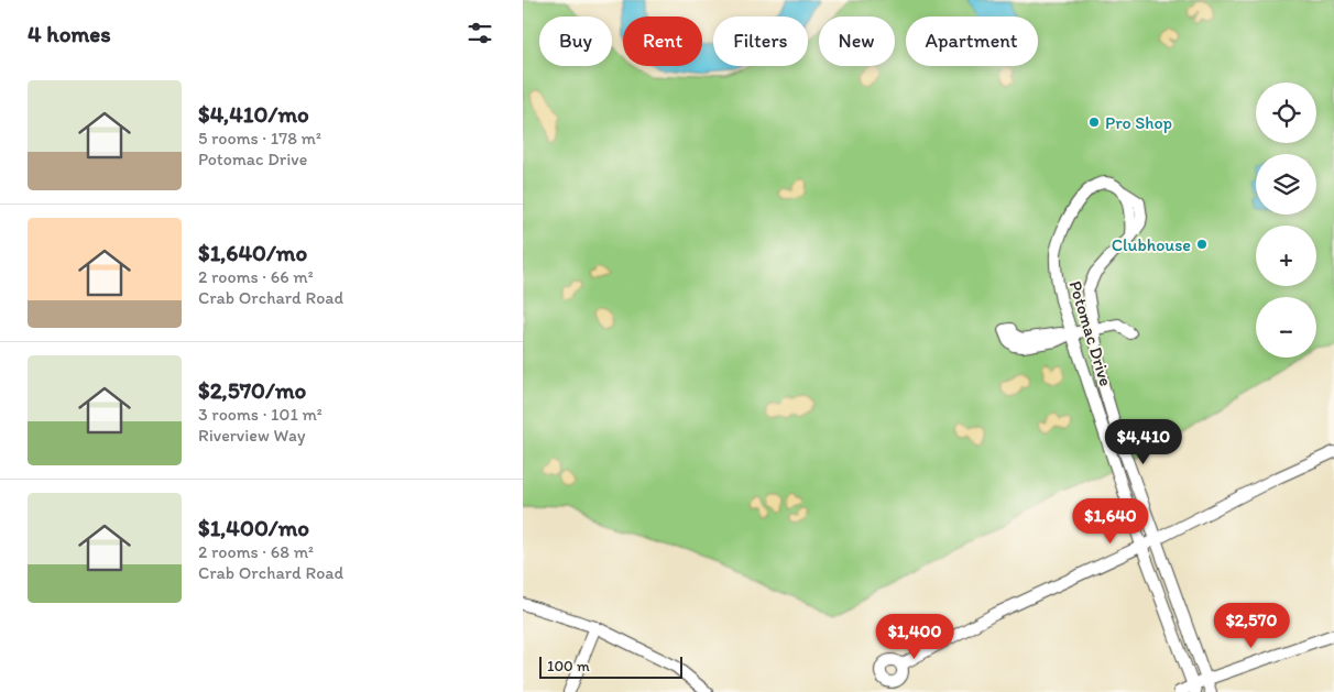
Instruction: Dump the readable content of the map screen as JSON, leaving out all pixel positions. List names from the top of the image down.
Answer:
{
  "streets": {
    "street": ["Potomac Drive"]
  },
  "places": ["Pro Shop", "Clubhouse"],
  "scale_bar": "100 m",
  "page": {
    "heading": "4 homes",
    "chip": [
      "Buy",
      "Rent",
      "Filters",
      "New",
      "Apartment"
    ],
    "list": [
      {
        "name": "$4,410/mo",
        "note": "5 rooms · 178 m² · Potomac Drive"
      },
      {
        "name": "$1,640/mo",
        "note": "2 rooms · 66 m² · Crab Orchard Road"
      },
      {
        "name": "$2,570/mo",
        "note": "3 rooms · 101 m² · Riverview Way"
      },
      {
        "name": "$1,400/mo",
        "note": "2 rooms · 68 m² · Crab Orchard Road"
      }
    ],
    "map_buttons": ["+", "−"],
    "price": [
      "$4,410",
      "$1,640",
      "$2,570",
      "$1,400"
    ],
    "scale": "100 m"
  }
}
